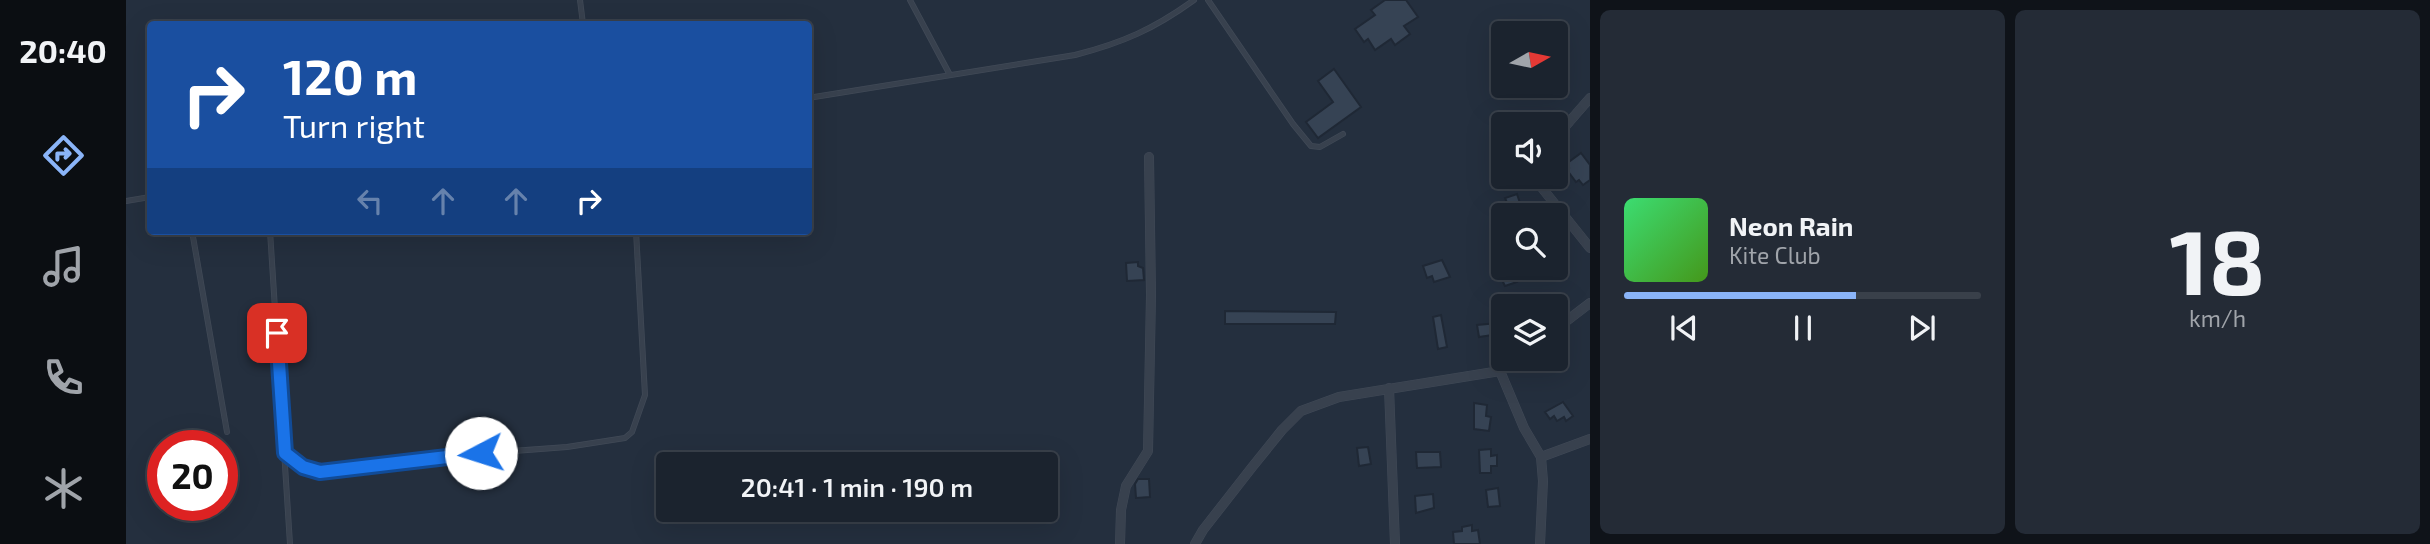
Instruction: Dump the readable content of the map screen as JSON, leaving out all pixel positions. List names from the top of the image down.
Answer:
{
  "north": "right",
  "page": {
    "tabs": "20:40",
    "tile": ["18", "km/h"],
    "turn": ["120 m", "Turn right"],
    "song": ["Neon Rain", "Kite Club"],
    "limit": "20",
    "trip": "20:41 · 1 min · 190 m"
  }
}
